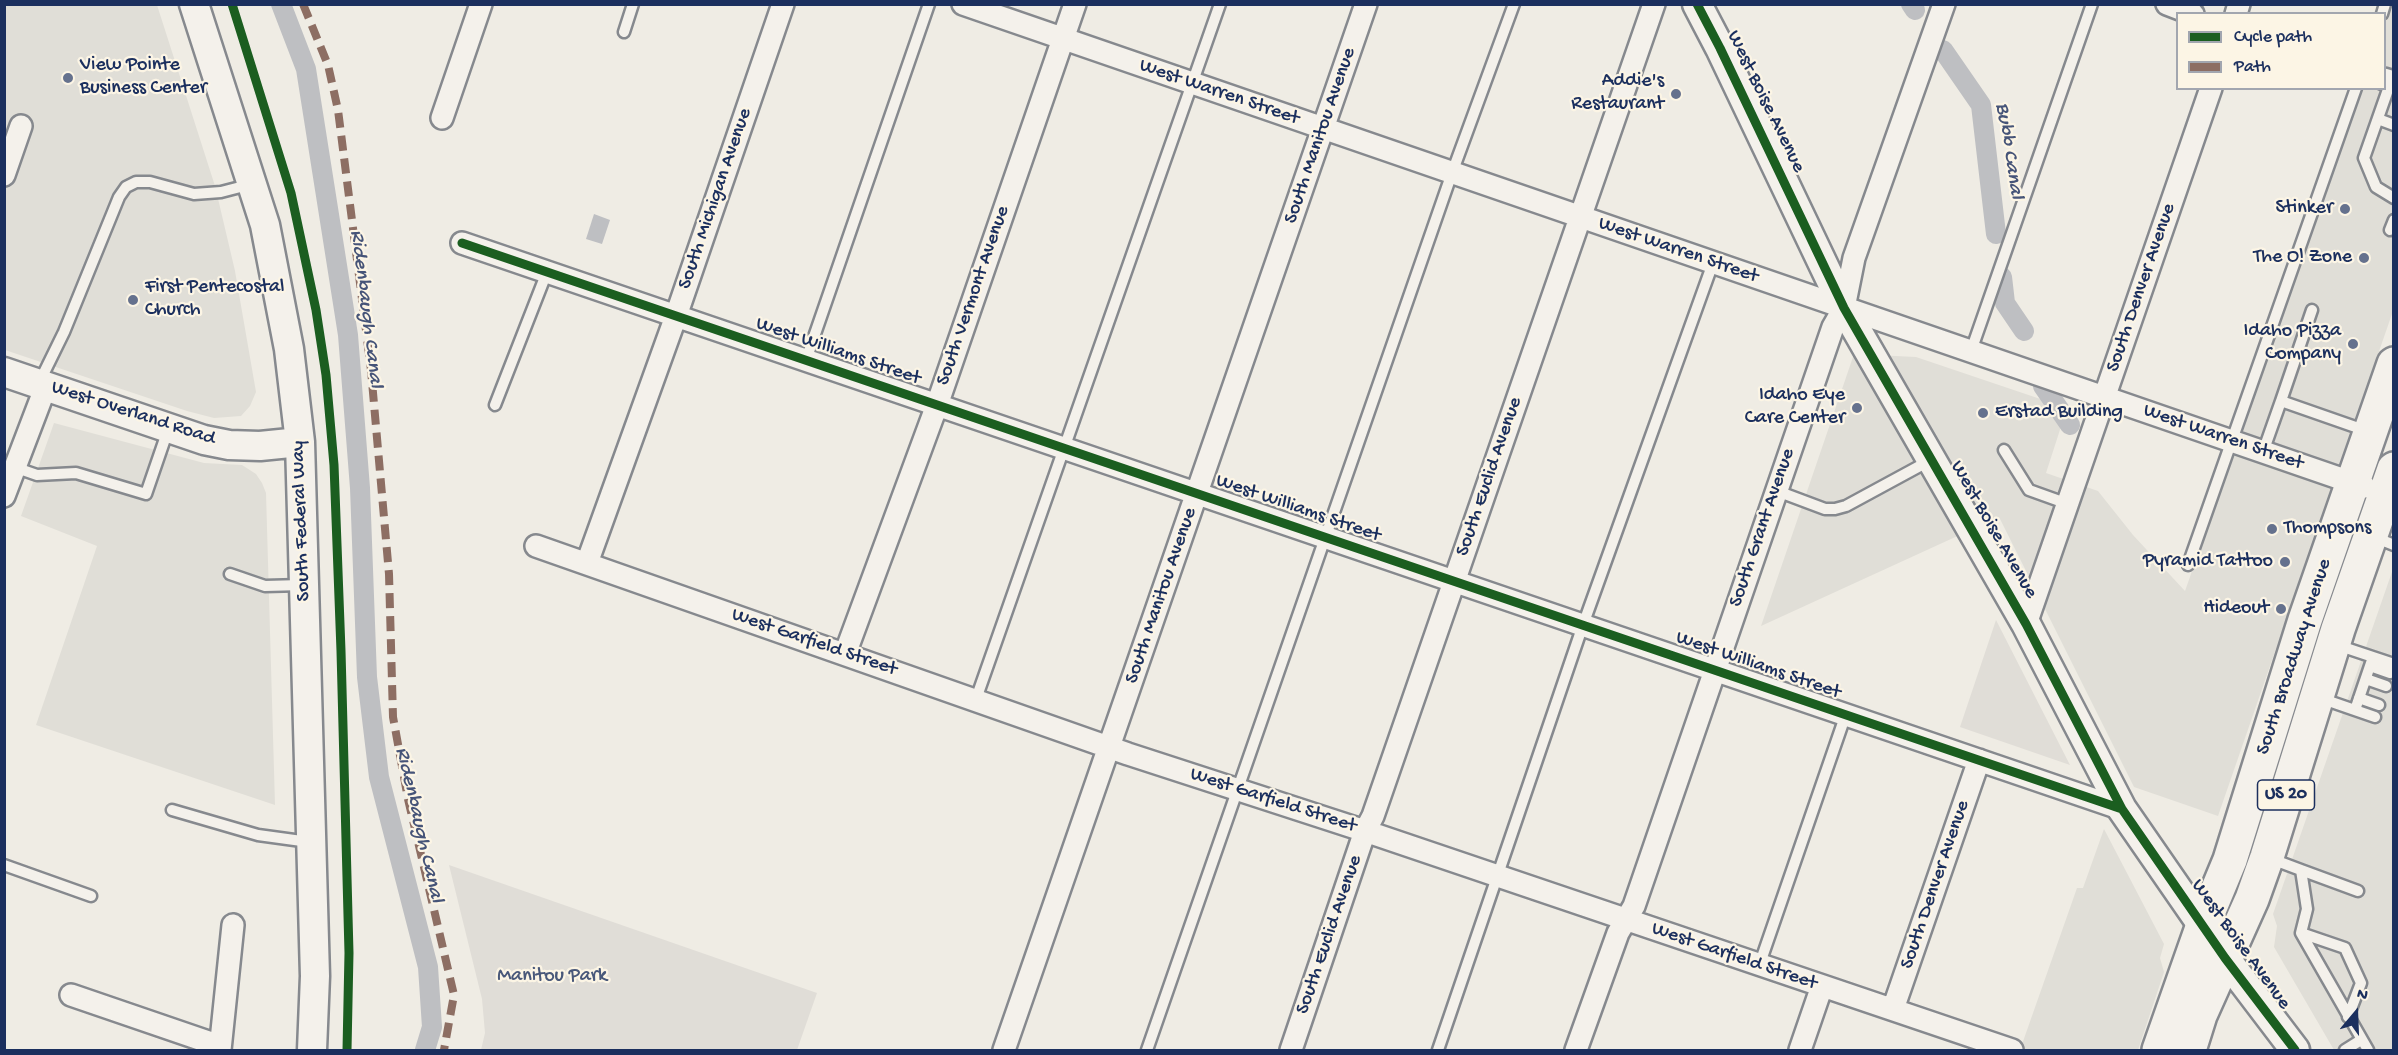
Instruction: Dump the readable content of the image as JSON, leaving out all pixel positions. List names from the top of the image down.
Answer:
{
  "streets": {
    "main road": ["South Broadway Avenue", "US 20"],
    "street": [
      "West Warren Street",
      "West Boise Avenue",
      "South Manitou Avenue",
      "South Michigan Avenue",
      "South Denver Avenue",
      "South Vermont Avenue",
      "West Williams Street",
      "West Overland Road",
      "South Euclid Avenue",
      "South Federal Way",
      "South Grant Avenue",
      "West Garfield Street"
    ]
  },
  "crossings": [
    ["West Warren Street", "West Boise Avenue"],
    ["West Warren Street", "South Manitou Avenue"],
    ["West Warren Street", "South Denver Avenue"],
    ["West Warren Street", "South Vermont Avenue"],
    ["West Warren Street", "South Euclid Avenue"],
    ["West Warren Street", "South Grant Avenue"],
    ["West Warren Street", "South Broadway Avenue"],
    ["West Boise Avenue", "South Denver Avenue"],
    ["West Boise Avenue", "West Williams Street"],
    ["West Boise Avenue", "South Grant Avenue"],
    ["West Boise Avenue", "South Broadway Avenue"],
    ["South Manitou Avenue", "West Williams Street"],
    ["South Manitou Avenue", "West Garfield Street"],
    ["South Michigan Avenue", "West Williams Street"],
    ["South Michigan Avenue", "West Garfield Street"],
    ["South Denver Avenue", "West Williams Street"],
    ["South Denver Avenue", "West Garfield Street"],
    ["South Vermont Avenue", "West Williams Street"],
    ["South Vermont Avenue", "West Garfield Street"],
    ["West Williams Street", "South Euclid Avenue"],
    ["West Williams Street", "South Grant Avenue"],
    ["West Overland Road", "South Federal Way"],
    ["South Euclid Avenue", "West Garfield Street"],
    ["South Grant Avenue", "West Garfield Street"]
  ],
  "water": ["Bubb Canal", "Ridenbaugh Canal"],
  "parks": ["Manitou Park"],
  "places": [
    "View Pointe Business Center",
    "Addie's Restaurant",
    "Stinker",
    "The O! Zone",
    "First Pentecostal Church",
    "Idaho Pizza Company",
    "Idaho Eye Care Center",
    "Erstad Building",
    "Thompsons",
    "Pyramid Tattoo",
    "Hideout"
  ],
  "legend": ["Cycle path", "Path"],
  "north": "top"
}
